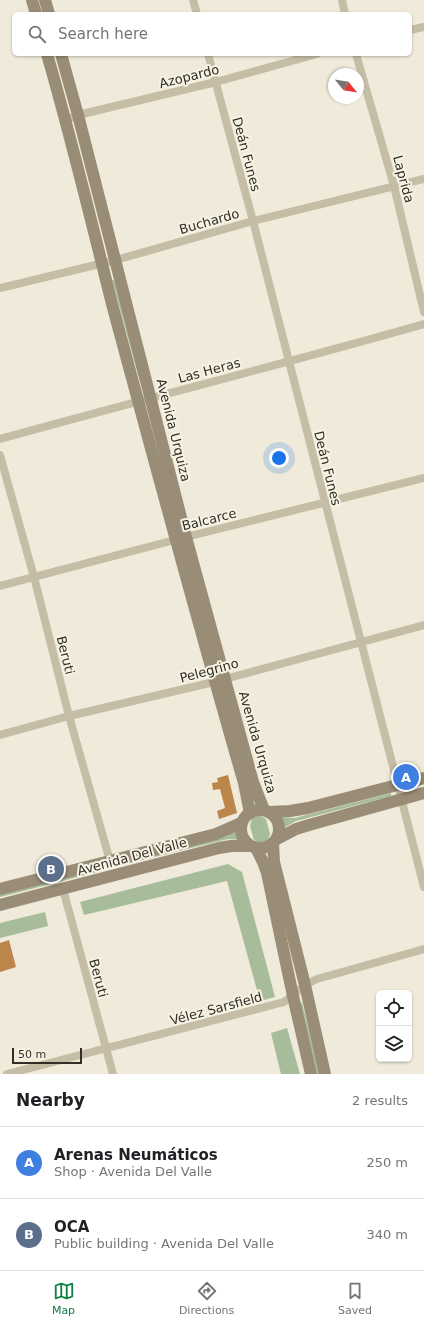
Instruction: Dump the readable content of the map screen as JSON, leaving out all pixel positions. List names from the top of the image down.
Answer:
{
  "streets": {
    "main road": ["Avenida Urquiza", "Avenida Del Valle"],
    "street": [
      "Azopardo",
      "Deán Funes",
      "Laprida",
      "Buchardo",
      "Las Heras",
      "Balcarce",
      "Beruti",
      "Pelegrino",
      "Vélez Sarsfield"
    ]
  },
  "crossings": [
    ["Azopardo", "Deán Funes"],
    ["Azopardo", "Avenida Urquiza"],
    ["Deán Funes", "Buchardo"],
    ["Deán Funes", "Las Heras"],
    ["Deán Funes", "Balcarce"],
    ["Deán Funes", "Pelegrino"],
    ["Laprida", "Buchardo"],
    ["Buchardo", "Avenida Urquiza"],
    ["Las Heras", "Avenida Urquiza"],
    ["Avenida Urquiza", "Balcarce"],
    ["Avenida Urquiza", "Pelegrino"],
    ["Avenida Urquiza", "Avenida Del Valle"],
    ["Balcarce", "Beruti"],
    ["Beruti", "Pelegrino"],
    ["Beruti", "Avenida Del Valle"],
    ["Beruti", "Vélez Sarsfield"]
  ],
  "scale_bar": "50 m",
  "north": "bottom right",
  "page": {
    "search": "Search here",
    "pins": ["A", "B"],
    "scale": "50 m",
    "heading": ["Nearby", "2 results"],
    "list": [
      {
        "mark": "A",
        "name": "Arenas Neumáticos",
        "note": "Shop · Avenida Del Valle",
        "value": "250 m"
      },
      {
        "mark": "B",
        "name": "OCA",
        "note": "Public building · Avenida Del Valle",
        "value": "340 m"
      }
    ],
    "nav": ["Map", "Directions", "Saved"]
  }
}
